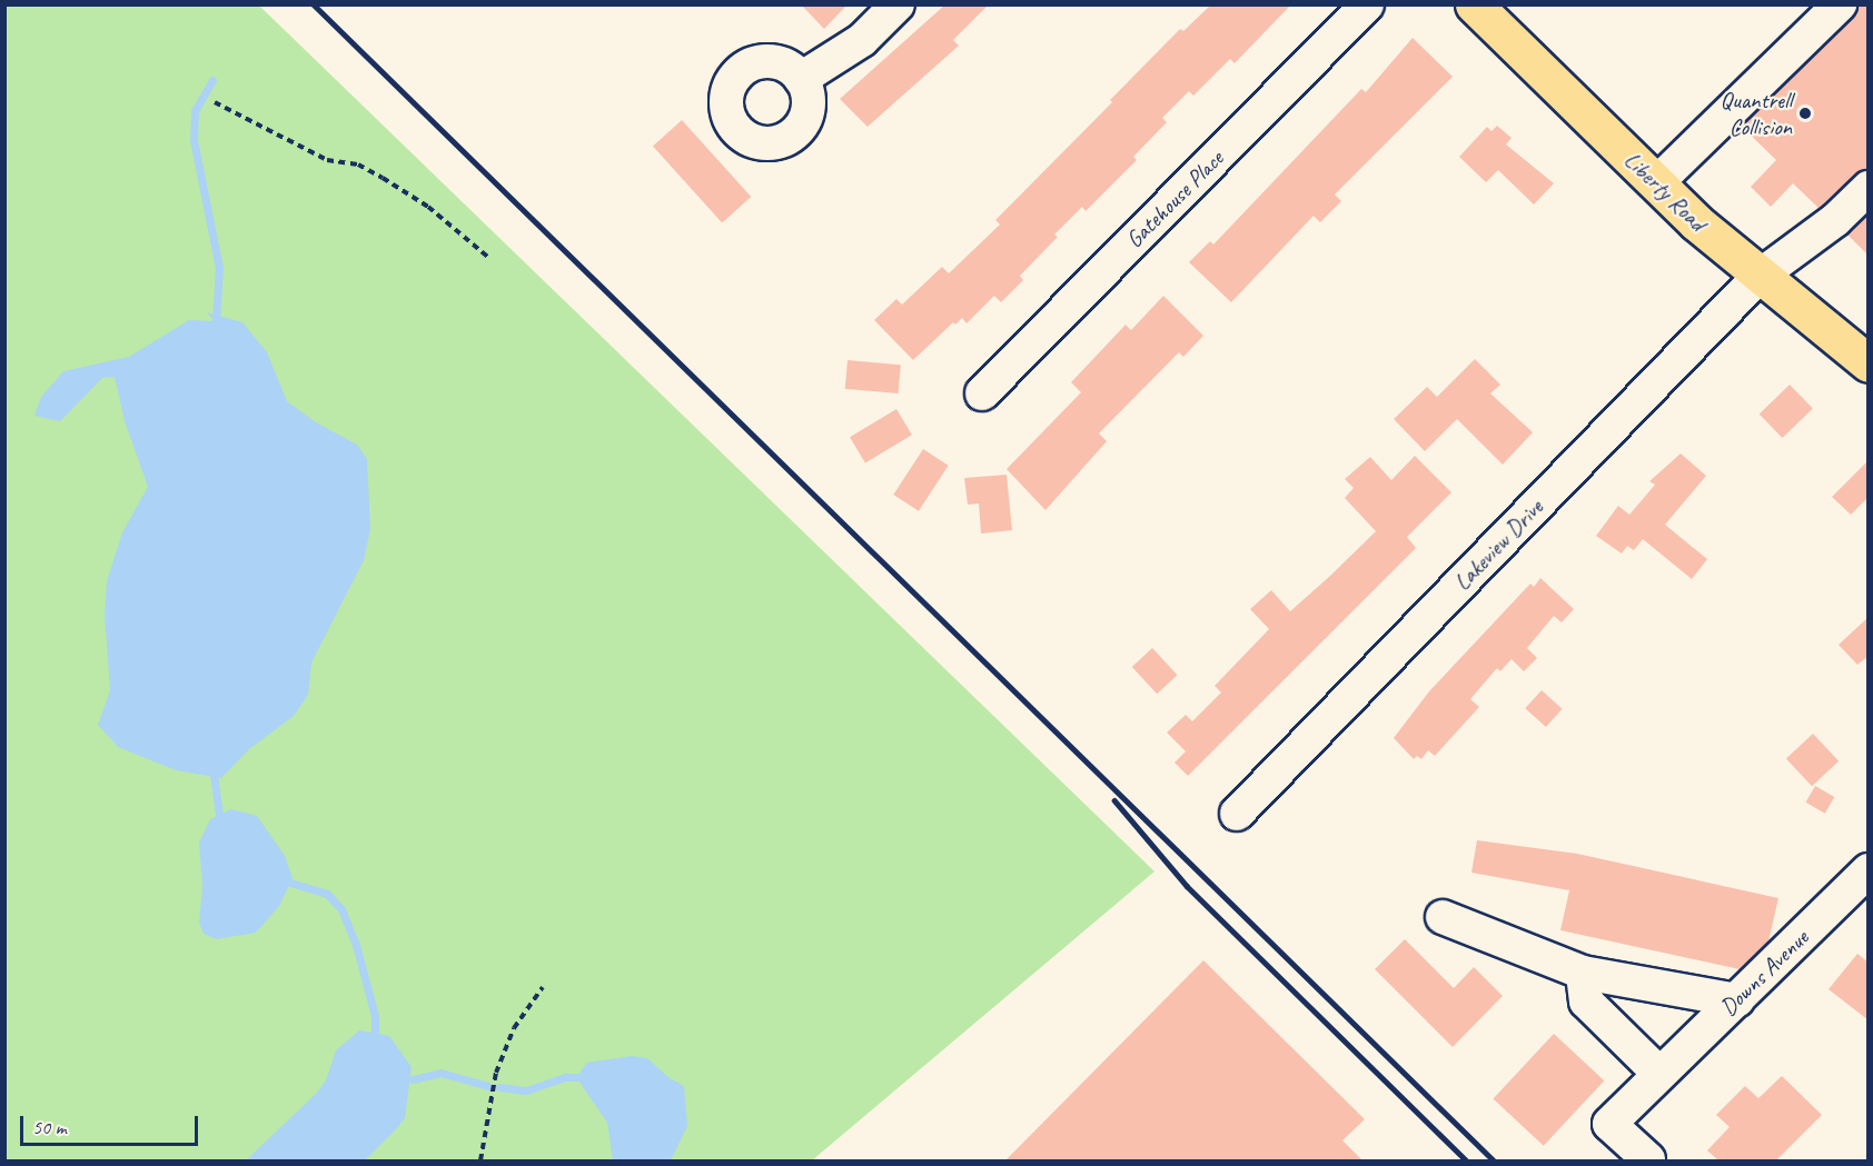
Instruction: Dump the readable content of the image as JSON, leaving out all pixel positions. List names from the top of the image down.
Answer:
{
  "streets": {
    "main road": ["Liberty Road"],
    "street": ["Gatehouse Place", "Lakeview Drive", "Downs Avenue"]
  },
  "crossings": [
    ["Liberty Road", "Lakeview Drive"]
  ],
  "places": ["Quantrell Collision"],
  "scale_bar": "50 m"
}
